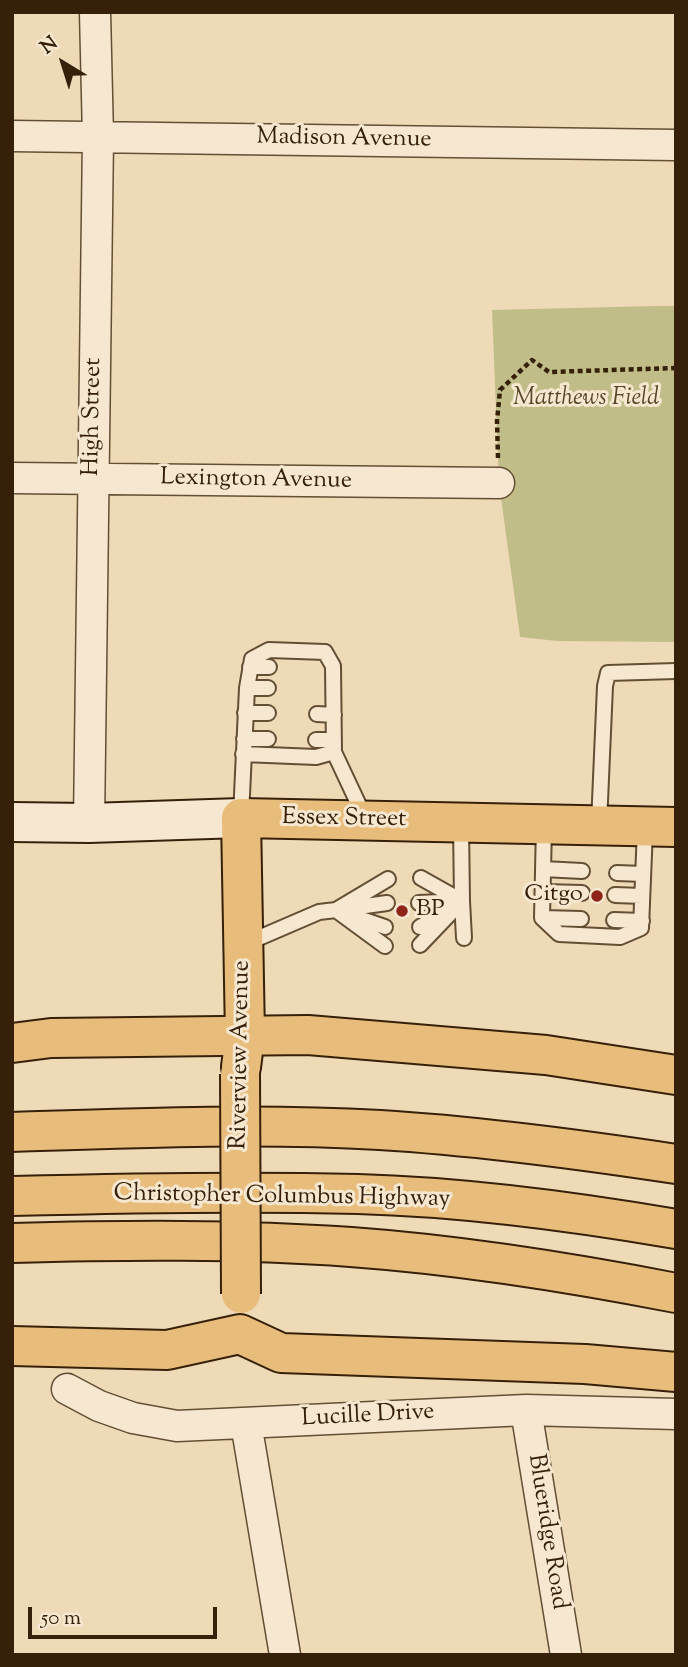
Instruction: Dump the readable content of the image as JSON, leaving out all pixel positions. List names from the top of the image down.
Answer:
{
  "streets": {
    "main road": ["Essex Street", "Riverview Avenue", "Christopher Columbus Highway"],
    "street": [
      "Madison Avenue",
      "High Street",
      "Lexington Avenue",
      "Lucille Drive",
      "Blueridge Road"
    ]
  },
  "crossings": [
    ["Madison Avenue", "High Street"],
    ["High Street", "Lexington Avenue"],
    ["High Street", "Essex Street"],
    ["Essex Street", "Riverview Avenue"],
    ["Lucille Drive", "Blueridge Road"]
  ],
  "parks": ["Matthews Field"],
  "places": ["Citgo", "BP"],
  "scale_bar": "50 m",
  "north": "top left"
}
